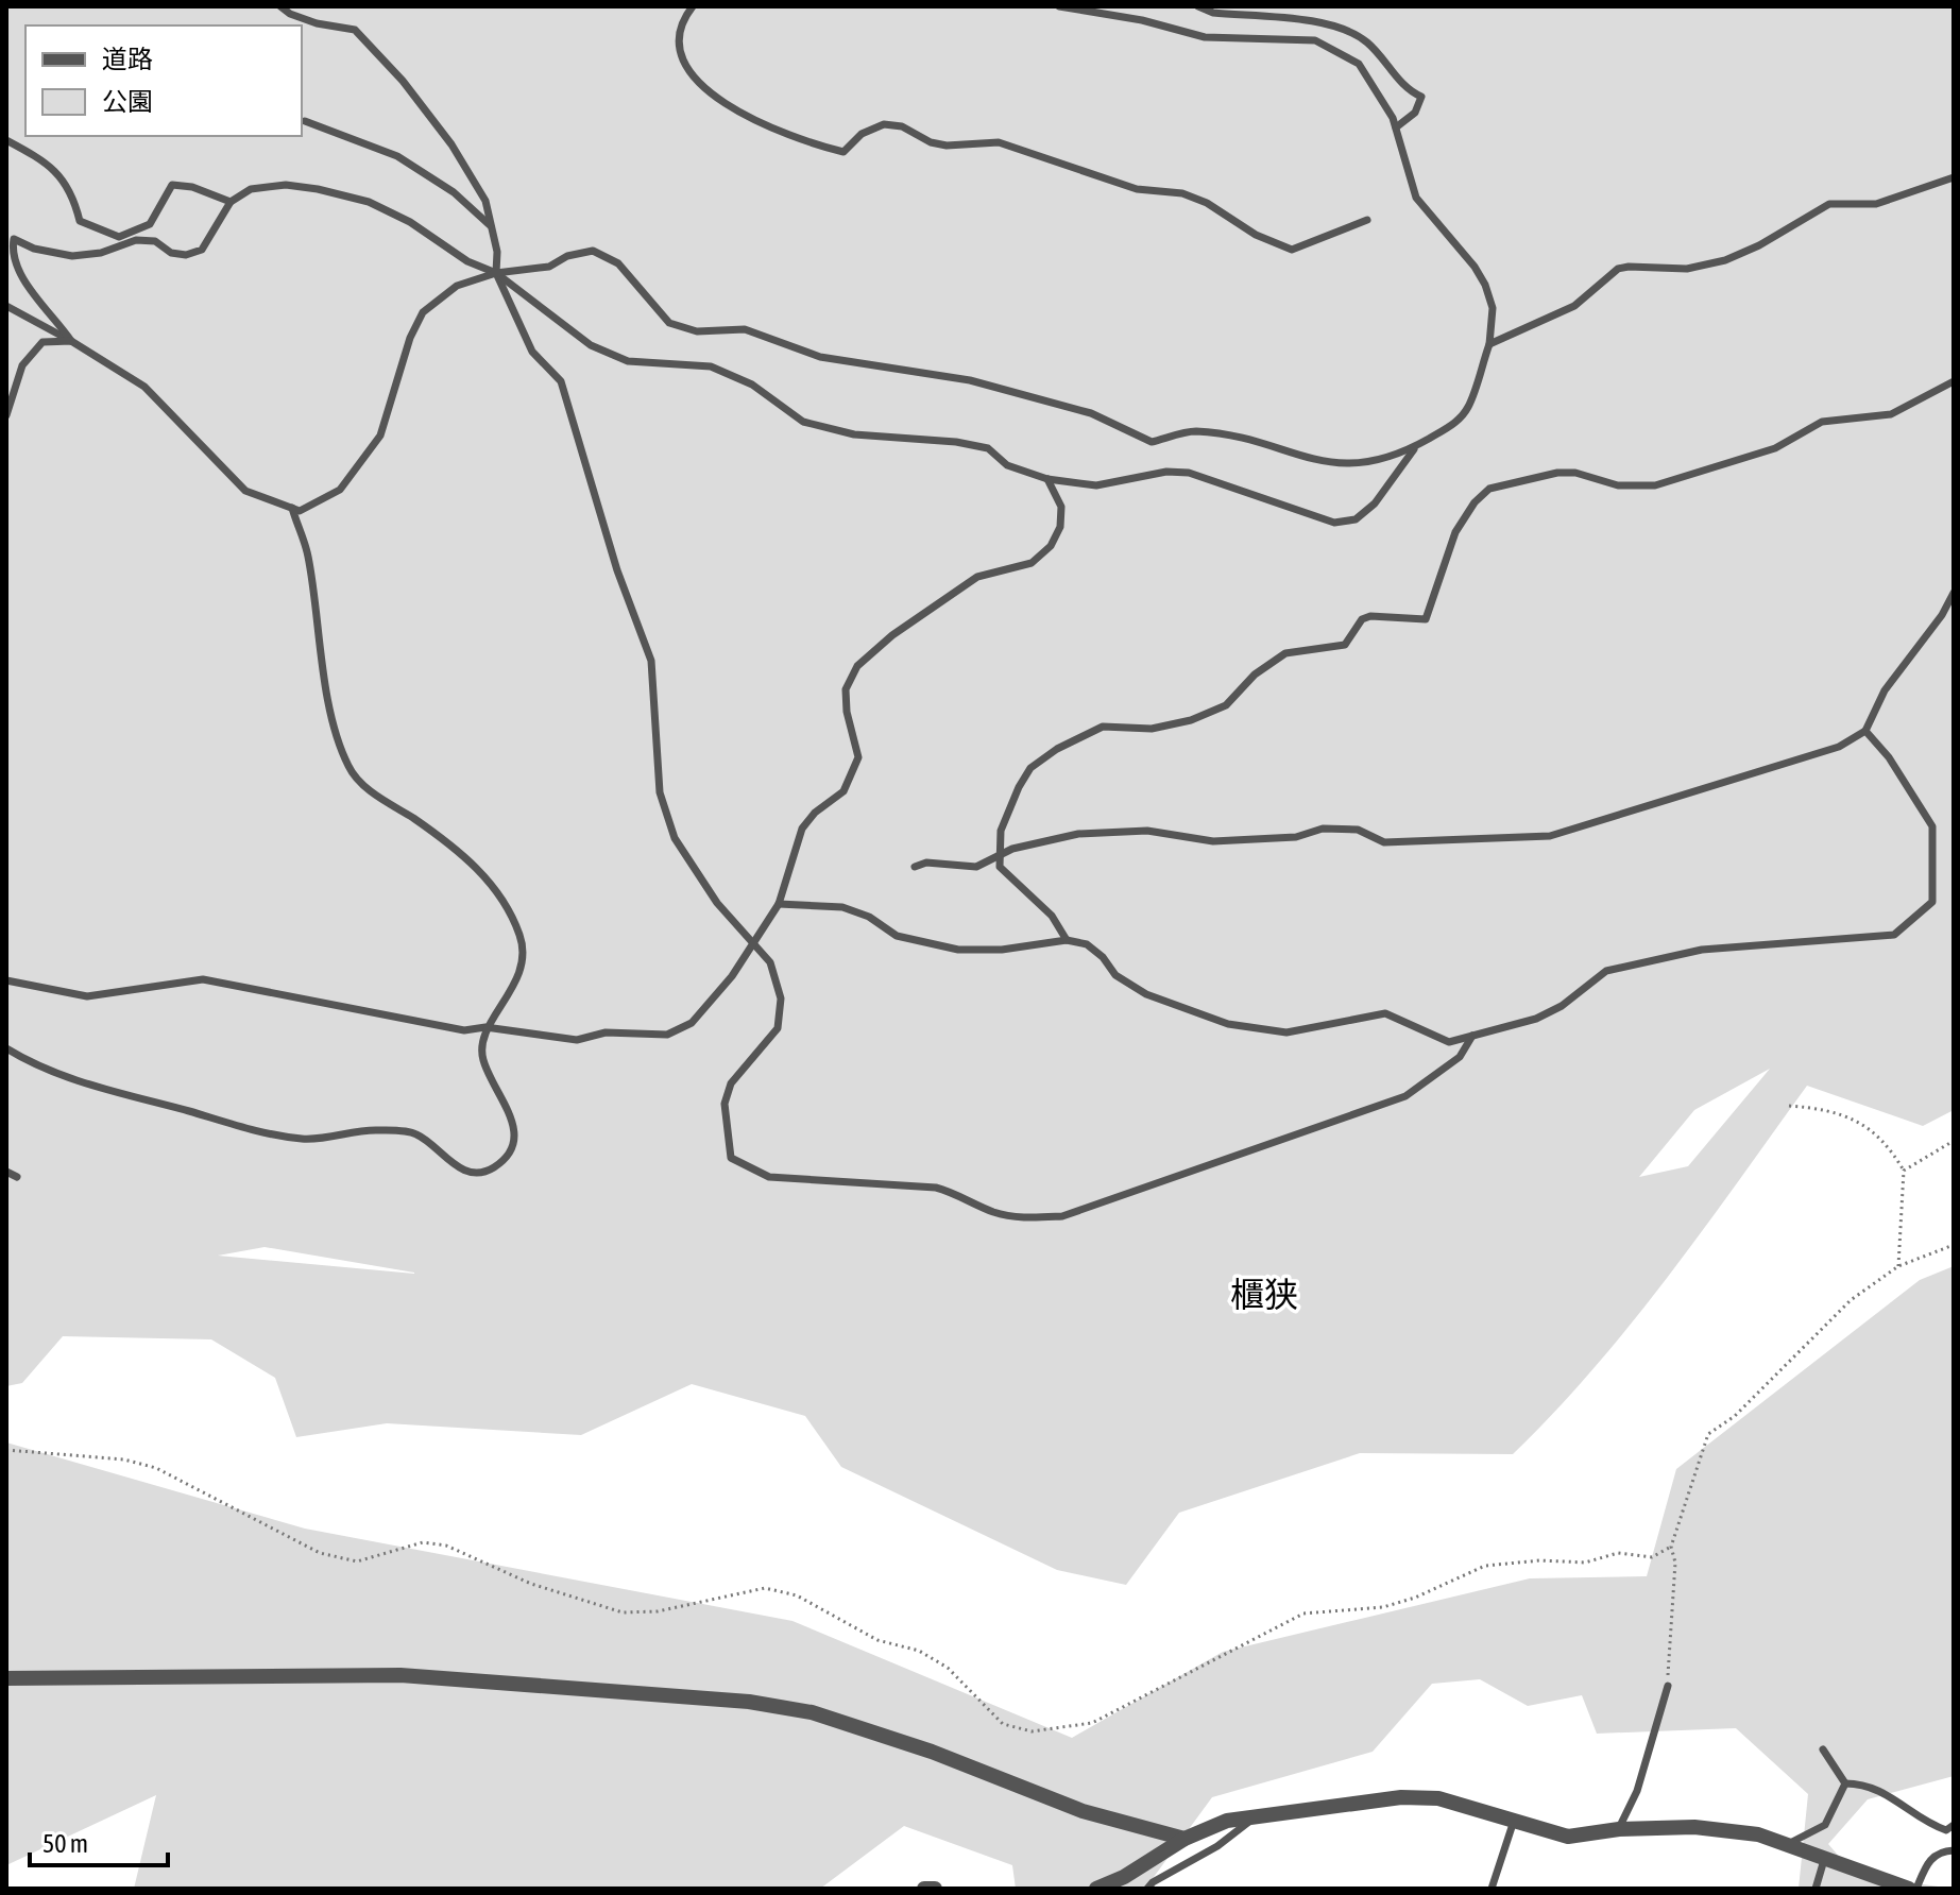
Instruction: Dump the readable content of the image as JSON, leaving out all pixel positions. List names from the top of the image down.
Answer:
{
  "districts": ["櫃狭"],
  "legend": ["道路", "公園"],
  "scale_bar": "50 m"
}
